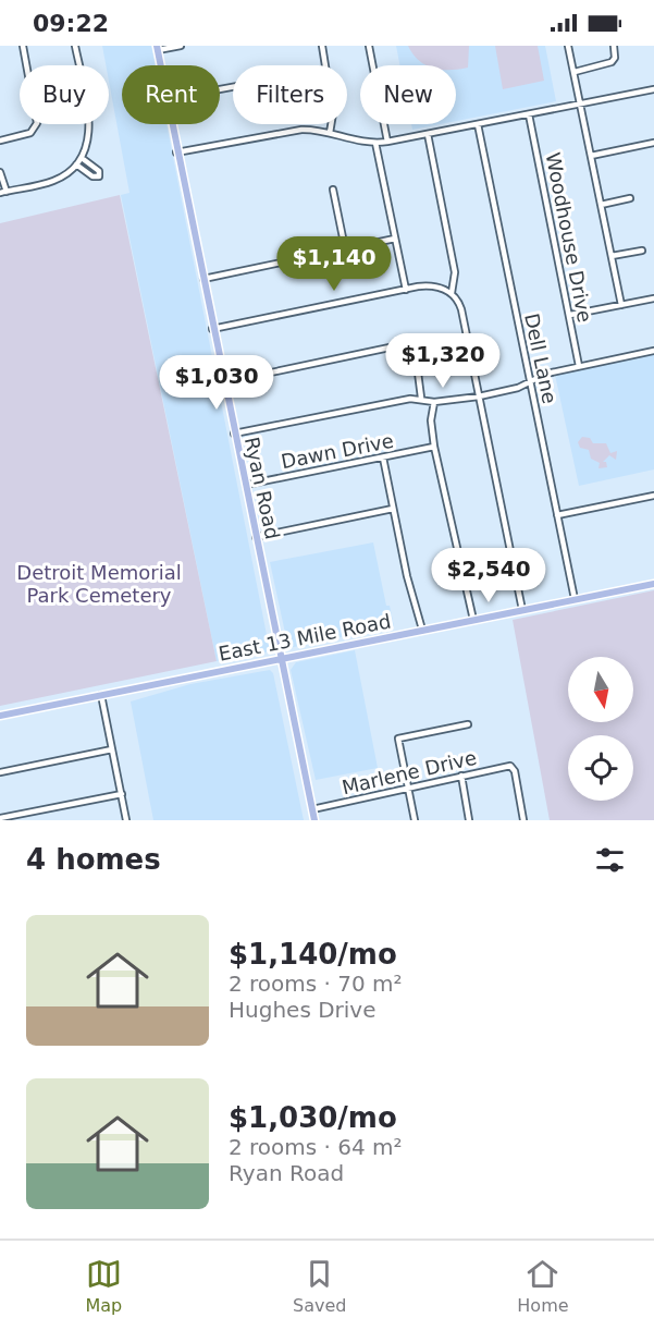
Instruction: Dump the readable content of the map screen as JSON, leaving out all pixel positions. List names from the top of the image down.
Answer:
{
  "streets": {
    "main road": ["Ryan Road", "East 13 Mile Road"],
    "street": [
      "Woodhouse Drive",
      "Dell Lane",
      "Dawn Drive",
      "Marlene Drive"
    ]
  },
  "crossings": [
    ["Dell Lane", "East 13 Mile Road"],
    ["Dawn Drive", "Ryan Road"],
    ["Ryan Road", "East 13 Mile Road"],
    ["Ryan Road", "Marlene Drive"]
  ],
  "parks": ["Detroit Memorial Park Cemetery"],
  "north": "bottom",
  "page": {
    "status": "09:22",
    "chip": [
      "Buy",
      "Rent",
      "Filters",
      "New"
    ],
    "price": [
      "$1,140",
      "$1,320",
      "$1,030",
      "$2,540"
    ],
    "heading": "4 homes",
    "list": [
      {
        "name": "$1,140/mo",
        "note": "2 rooms · 70 m² · Hughes Drive"
      },
      {
        "name": "$1,030/mo",
        "note": "2 rooms · 64 m² · Ryan Road"
      }
    ],
    "tabs": ["Map", "Saved", "Home"]
  }
}
